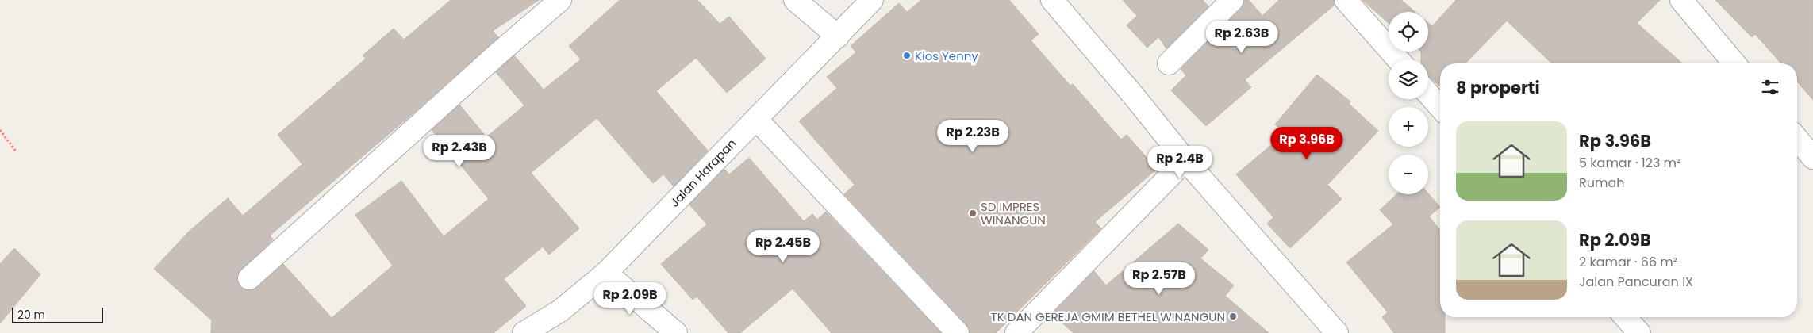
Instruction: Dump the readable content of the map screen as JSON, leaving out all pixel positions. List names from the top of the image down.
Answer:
{
  "streets": {
    "street": ["Jalan Harapan"]
  },
  "places": ["Kios Yenny", "SD IMPRES WINANGUN", "TK DAN GEREJA GMIM BETHEL WINANGUN"],
  "scale_bar": "20 m",
  "page": {
    "map_buttons": ["+", "−"],
    "price": [
      "Rp 2.63B",
      "Rp 2.23B",
      "Rp 3.96B",
      "Rp 2.43B",
      "Rp 2.4B",
      "Rp 2.45B",
      "Rp 2.57B",
      "Rp 2.09B"
    ],
    "heading": "8 properti",
    "list": [
      {
        "name": "Rp 3.96B",
        "note": "5 kamar · 123 m² · Rumah"
      },
      {
        "name": "Rp 2.09B",
        "note": "2 kamar · 66 m² · Jalan Pancuran IX"
      }
    ],
    "scale": "20 m"
  }
}
